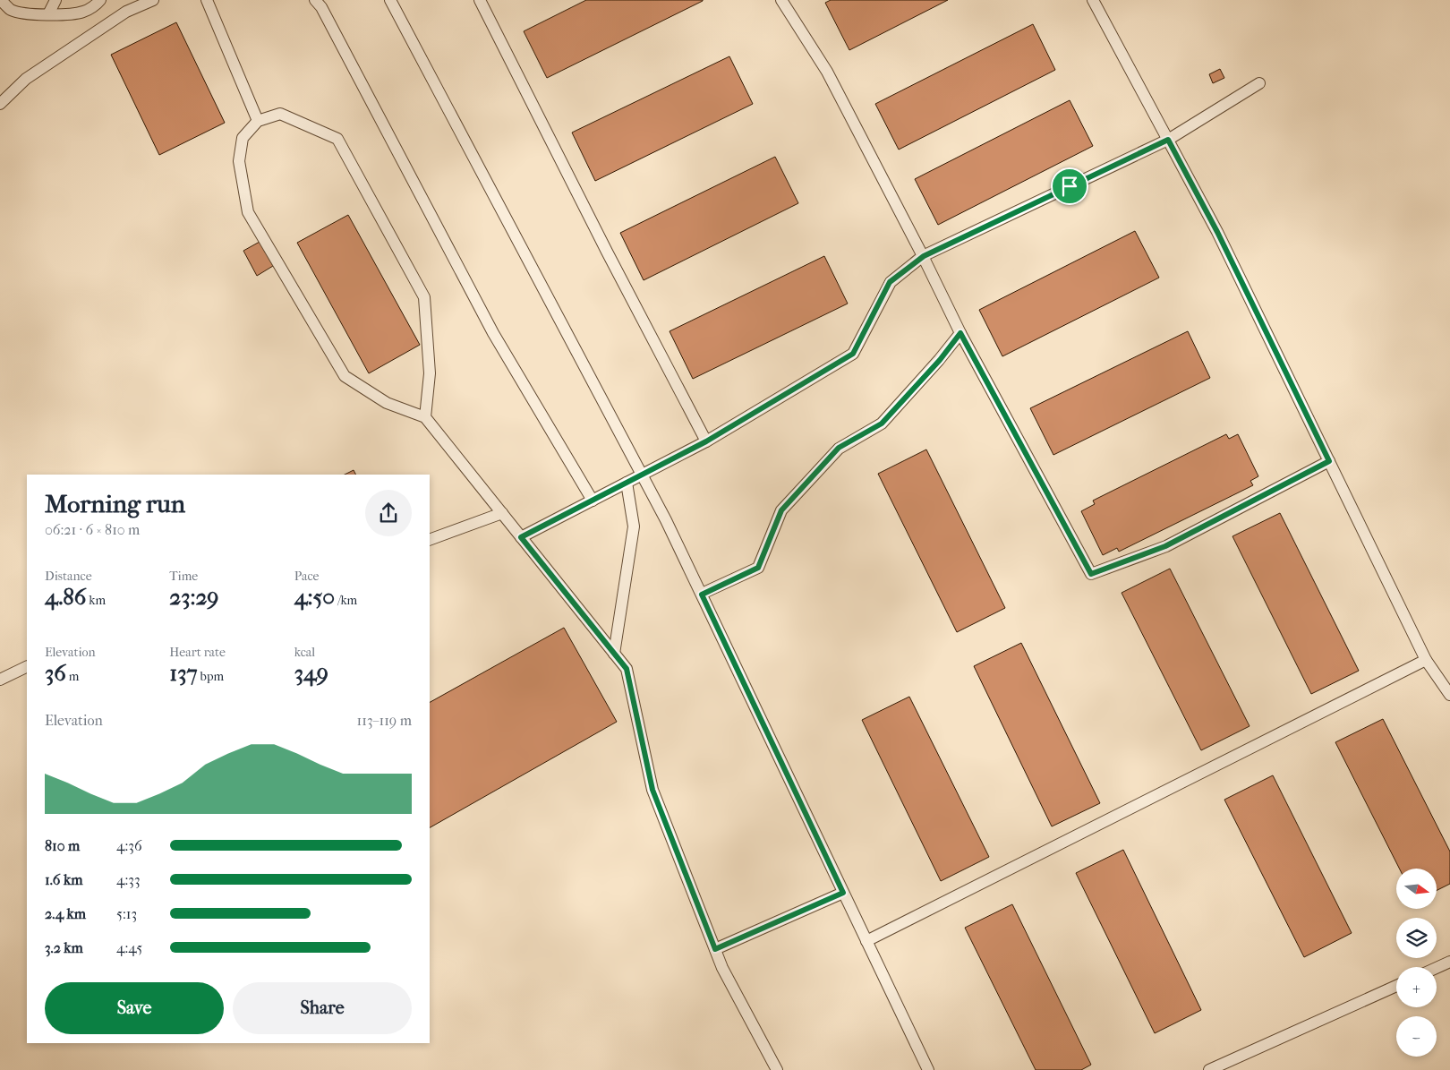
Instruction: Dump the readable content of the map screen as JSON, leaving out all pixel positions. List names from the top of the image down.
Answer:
{
  "north": "right",
  "page": {
    "heading": ["Morning run", "06:21 · 6 × 810 m"],
    "stats": [
      ["Distance", "4.86 km"],
      ["Time", "23:29"],
      ["Pace", "4:50 /km"],
      ["Elevation", "36 m"],
      ["Heart rate", "137 bpm"],
      ["kcal", "349"]
    ],
    "chart": ["Elevation", "113–119 m"],
    "list": [
      {
        "name": "810 m",
        "note": "4:36"
      },
      {
        "name": "1.6 km",
        "note": "4:33"
      },
      {
        "name": "2.4 km",
        "note": "5:13"
      },
      {
        "name": "3.2 km",
        "note": "4:45"
      }
    ],
    "map_buttons": ["+", "−"],
    "buttons": ["Save", "Share"]
  }
}
